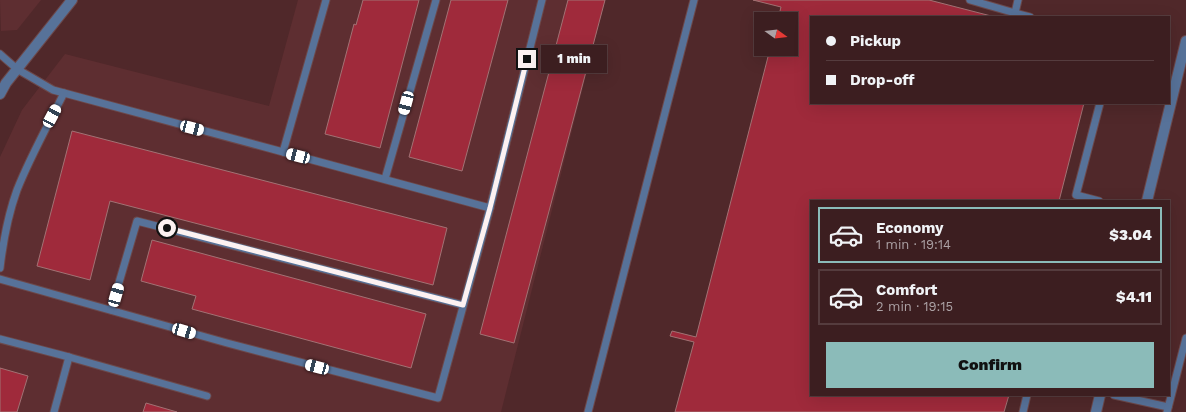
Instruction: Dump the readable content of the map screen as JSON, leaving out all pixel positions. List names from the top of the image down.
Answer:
{
  "north": "right",
  "page": {
    "banner": ["Pickup", "Drop-off"],
    "bubble": "1 min",
    "list": [
      {
        "name": "Economy",
        "note": "1 min · 19:14",
        "value": "$3.04"
      },
      {
        "name": "Comfort",
        "note": "2 min · 19:15",
        "value": "$4.11"
      }
    ],
    "buttons": "Confirm"
  }
}
